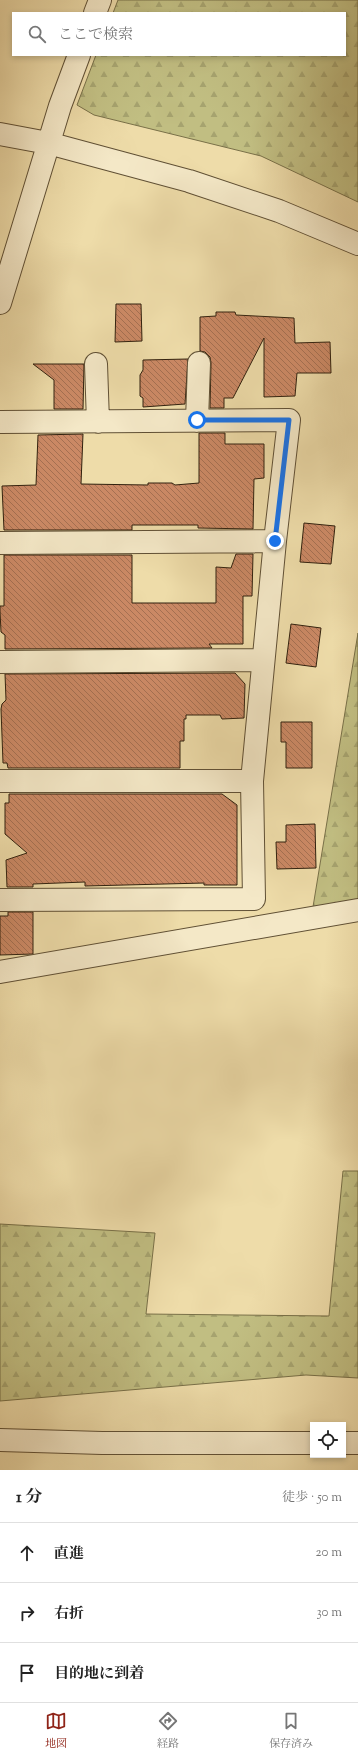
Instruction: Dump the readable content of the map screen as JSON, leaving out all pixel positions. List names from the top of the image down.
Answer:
{
  "page": {
    "search": "ここで検索",
    "heading": ["1 分", "徒歩 · 50 m"],
    "list": [
      ["直進", "20 m"],
      ["右折", "30 m"],
      "目的地に到着"
    ],
    "nav": ["地図", "経路", "保存済み"]
  }
}
